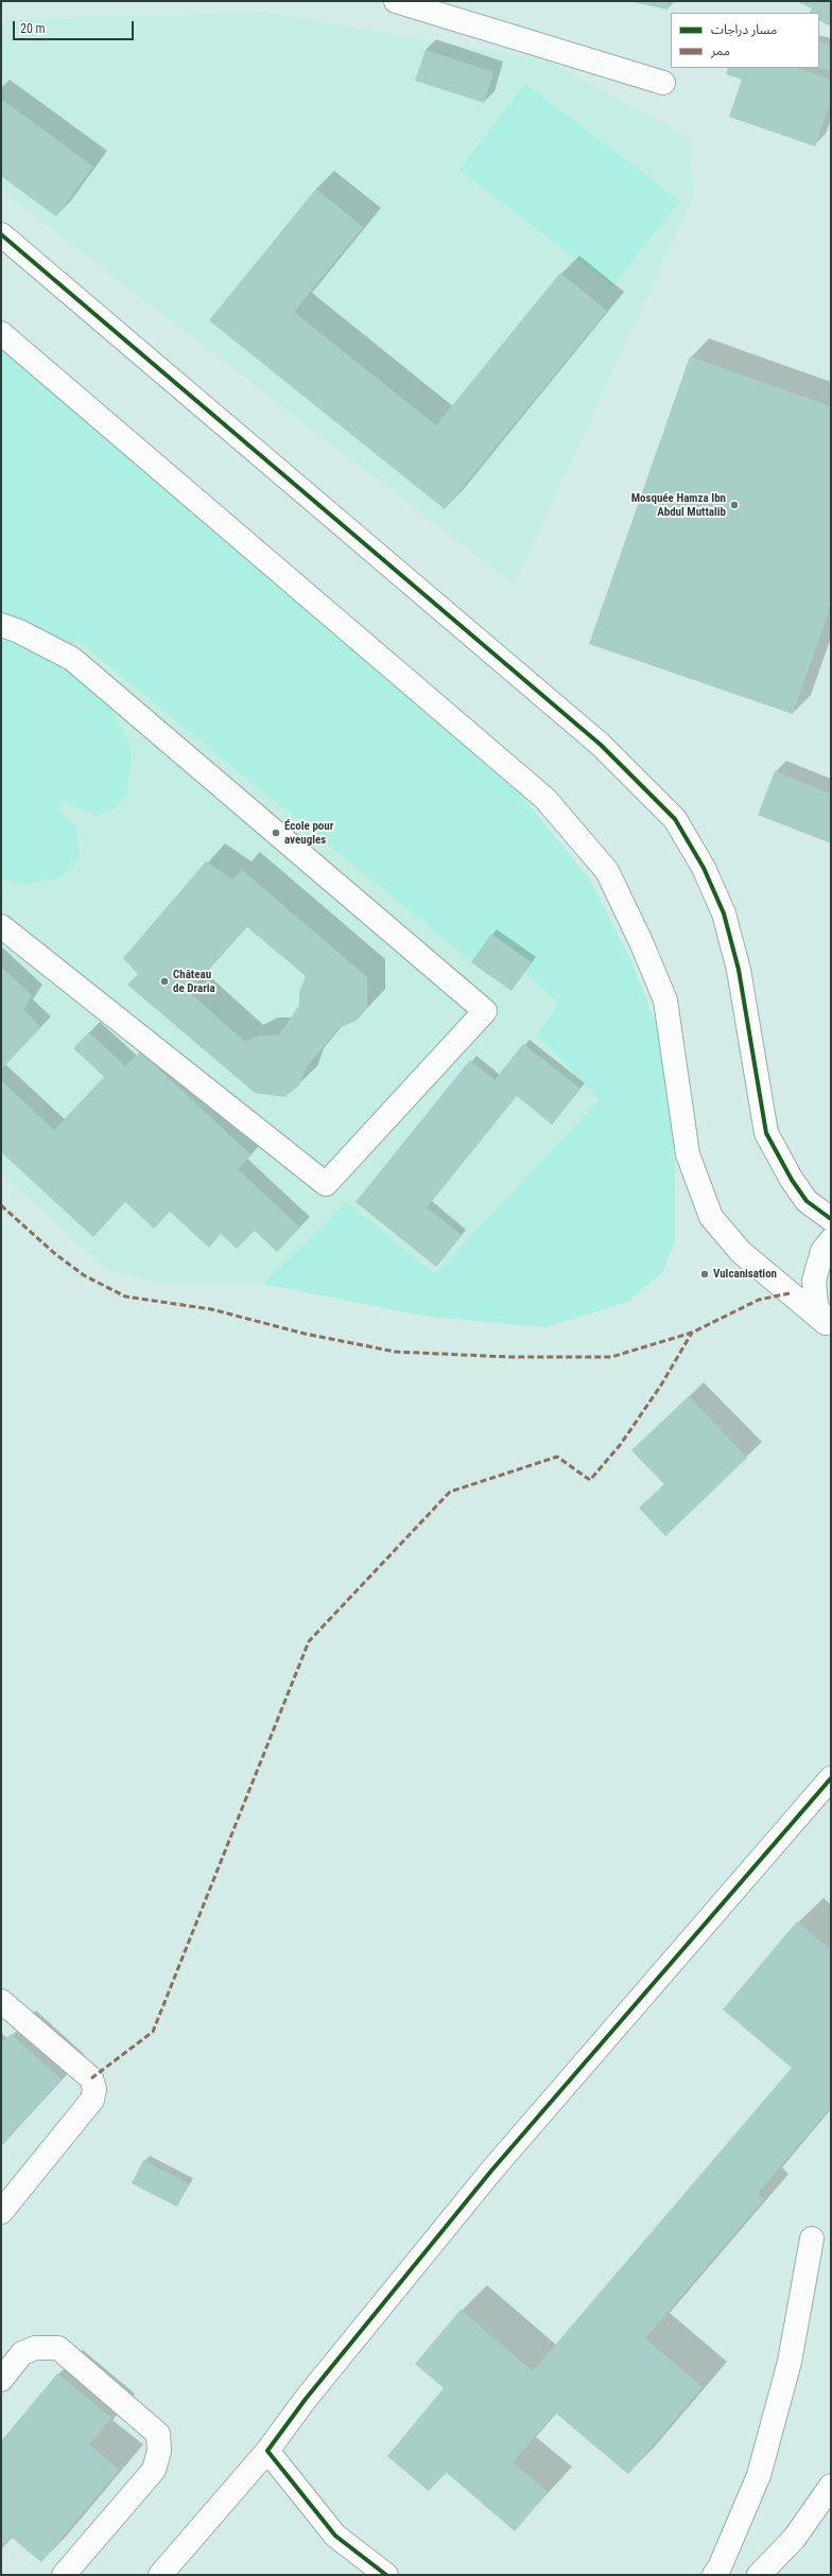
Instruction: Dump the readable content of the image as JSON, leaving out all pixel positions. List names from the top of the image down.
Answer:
{
  "places": [
    "Mosquée Hamza Ibn Abdul Muttalib",
    "École pour aveugles",
    "Château de Draria",
    "Vulcanisation"
  ],
  "legend": ["مسار دراجات", "ممر"],
  "scale_bar": "20 m"
}
